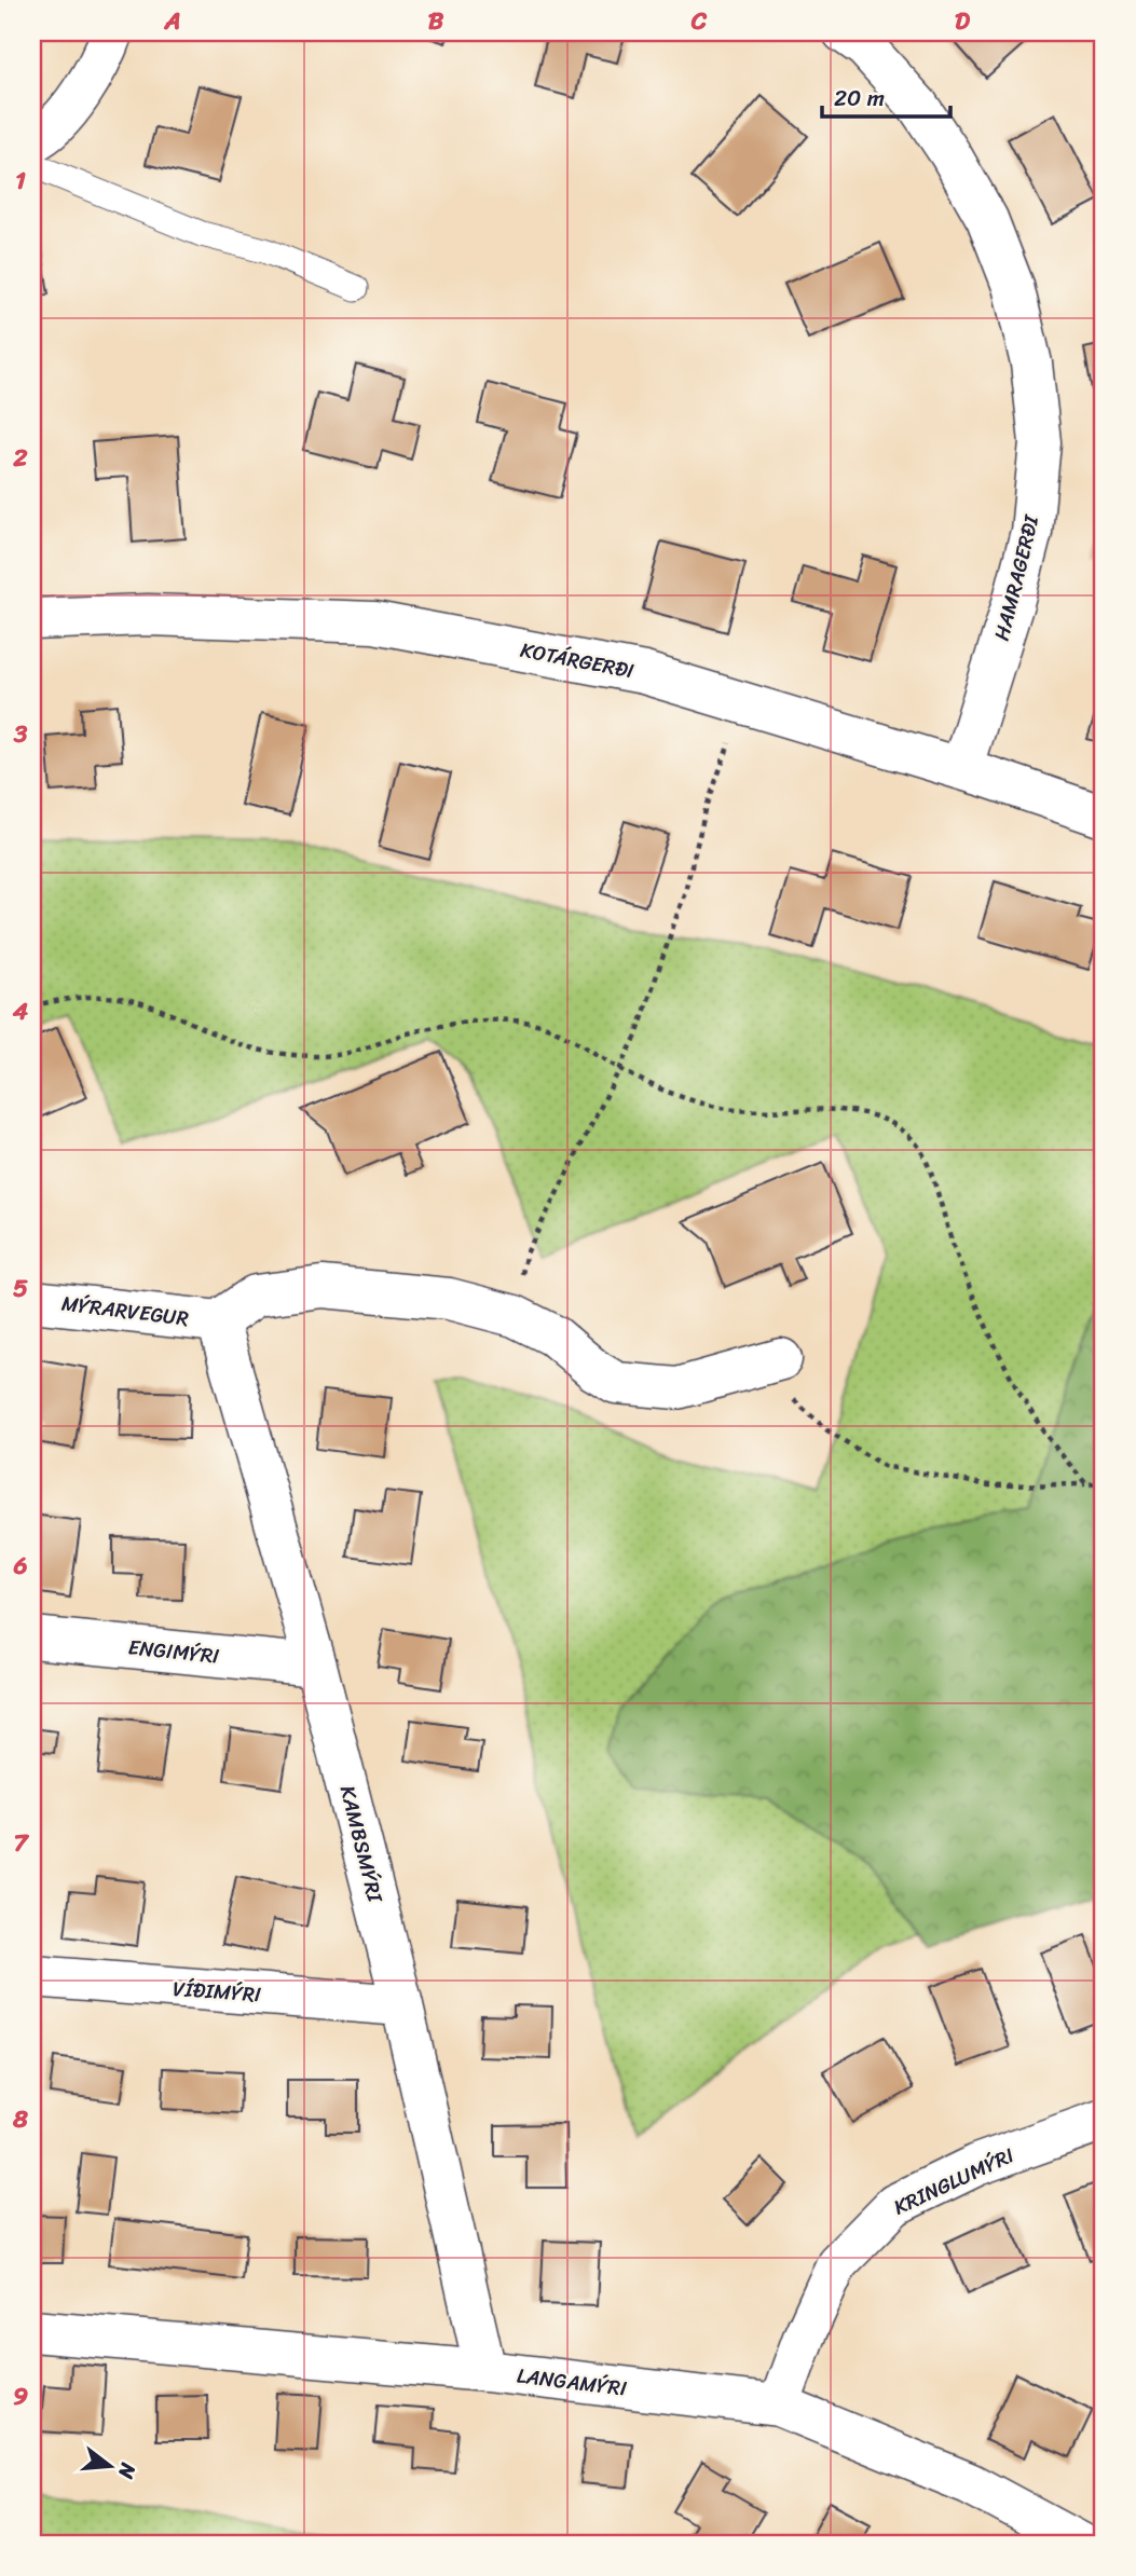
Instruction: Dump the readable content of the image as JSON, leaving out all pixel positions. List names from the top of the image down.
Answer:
{
  "streets": {
    "street": [
      "HAMRAGERÐI",
      "KOTÁRGERÐI",
      "MÝRARVEGUR",
      "ENGIMÝRI",
      "KAMBSMÝRI",
      "VÍÐIMÝRI",
      "KRINGLUMÝRI",
      "LANGAMÝRI"
    ]
  },
  "crossings": [
    ["HAMRAGERÐI", "KOTÁRGERÐI"],
    ["MÝRARVEGUR", "KAMBSMÝRI"],
    ["ENGIMÝRI", "KAMBSMÝRI"],
    ["KAMBSMÝRI", "VÍÐIMÝRI"],
    ["KAMBSMÝRI", "LANGAMÝRI"],
    ["KRINGLUMÝRI", "LANGAMÝRI"]
  ],
  "scale_bar": "20 m",
  "north": "right",
  "grid": {
    "columns": [
      "A",
      "B",
      "C",
      "D"
    ],
    "rows": [
      "1",
      "2",
      "3",
      "4",
      "5",
      "6",
      "7",
      "8",
      "9"
    ]
  }
}
